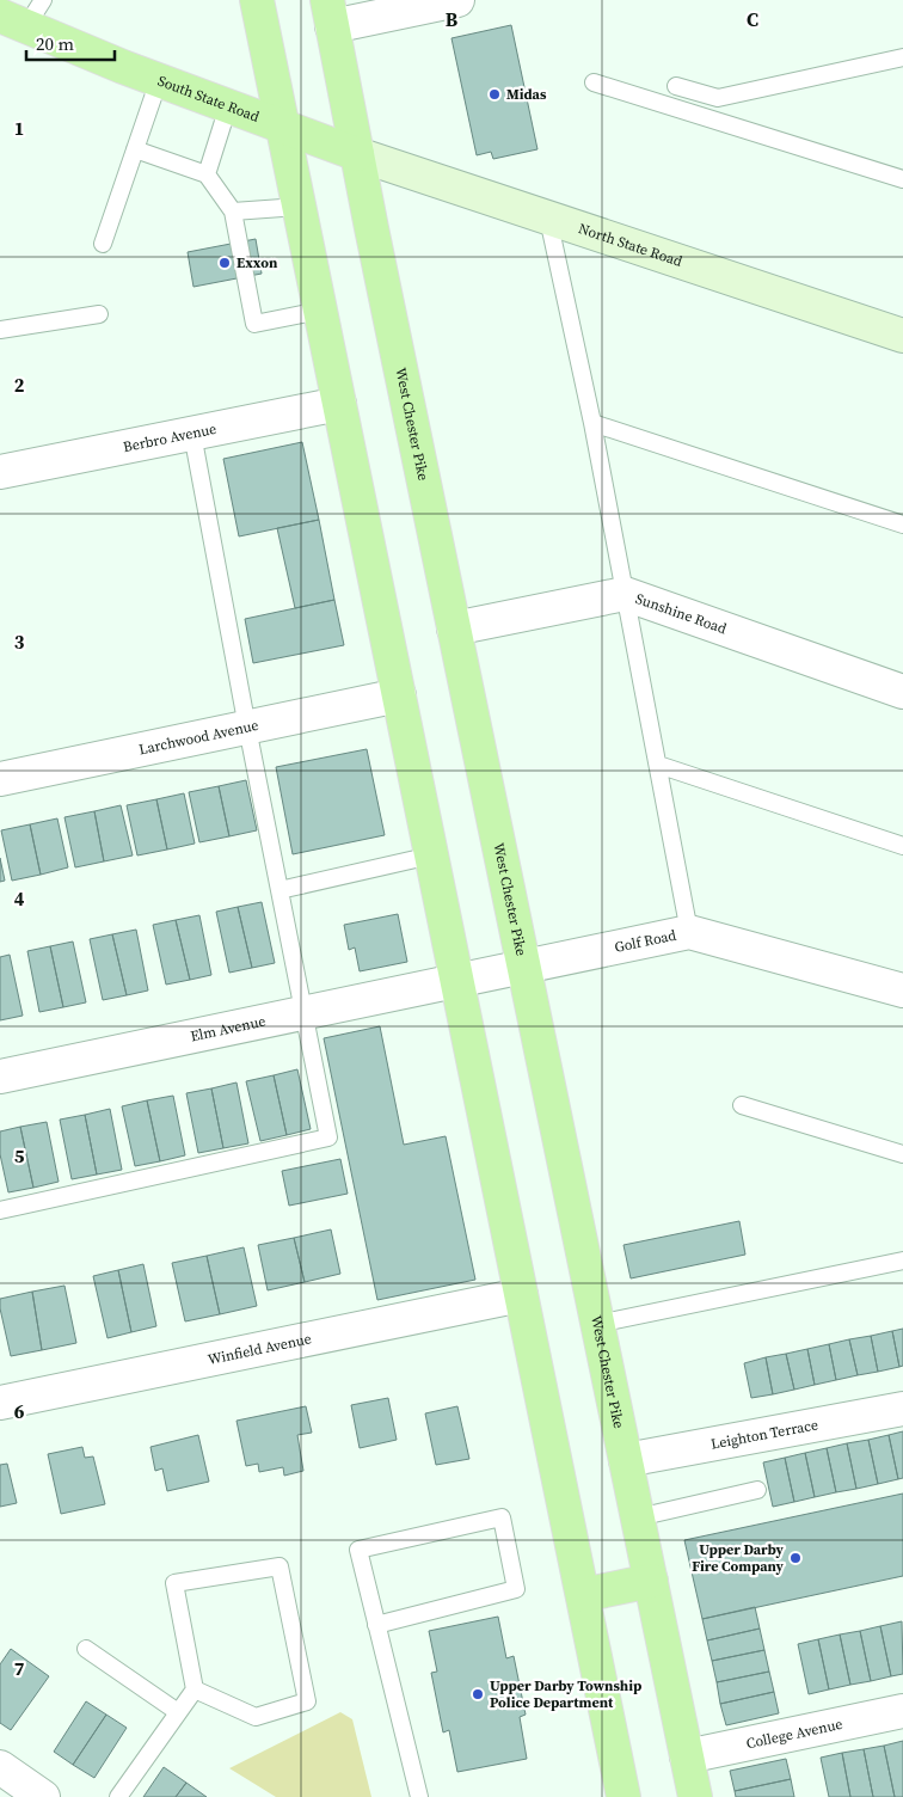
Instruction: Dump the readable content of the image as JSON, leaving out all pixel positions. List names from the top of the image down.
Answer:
{
  "streets": {
    "main road": ["South State Road", "North State Road", "West Chester Pike"],
    "street": [
      "Berbro Avenue",
      "Sunshine Road",
      "Larchwood Avenue",
      "Golf Road",
      "Elm Avenue",
      "Winfield Avenue",
      "Leighton Terrace",
      "College Avenue"
    ]
  },
  "crossings": [
    ["South State Road", "North State Road"],
    ["South State Road", "West Chester Pike"],
    ["North State Road", "West Chester Pike"],
    ["West Chester Pike", "Sunshine Road"],
    ["West Chester Pike", "Golf Road"],
    ["West Chester Pike", "Leighton Terrace"],
    ["West Chester Pike", "College Avenue"],
    ["Golf Road", "Elm Avenue"]
  ],
  "places": [
    "Midas",
    "Exxon",
    "Upper Darby Fire Company",
    "Upper Darby Township Police Department"
  ],
  "scale_bar": "20 m",
  "grid": {
    "columns": ["B", "C"],
    "rows": [
      "1",
      "2",
      "3",
      "4",
      "5",
      "6",
      "7"
    ]
  }
}
